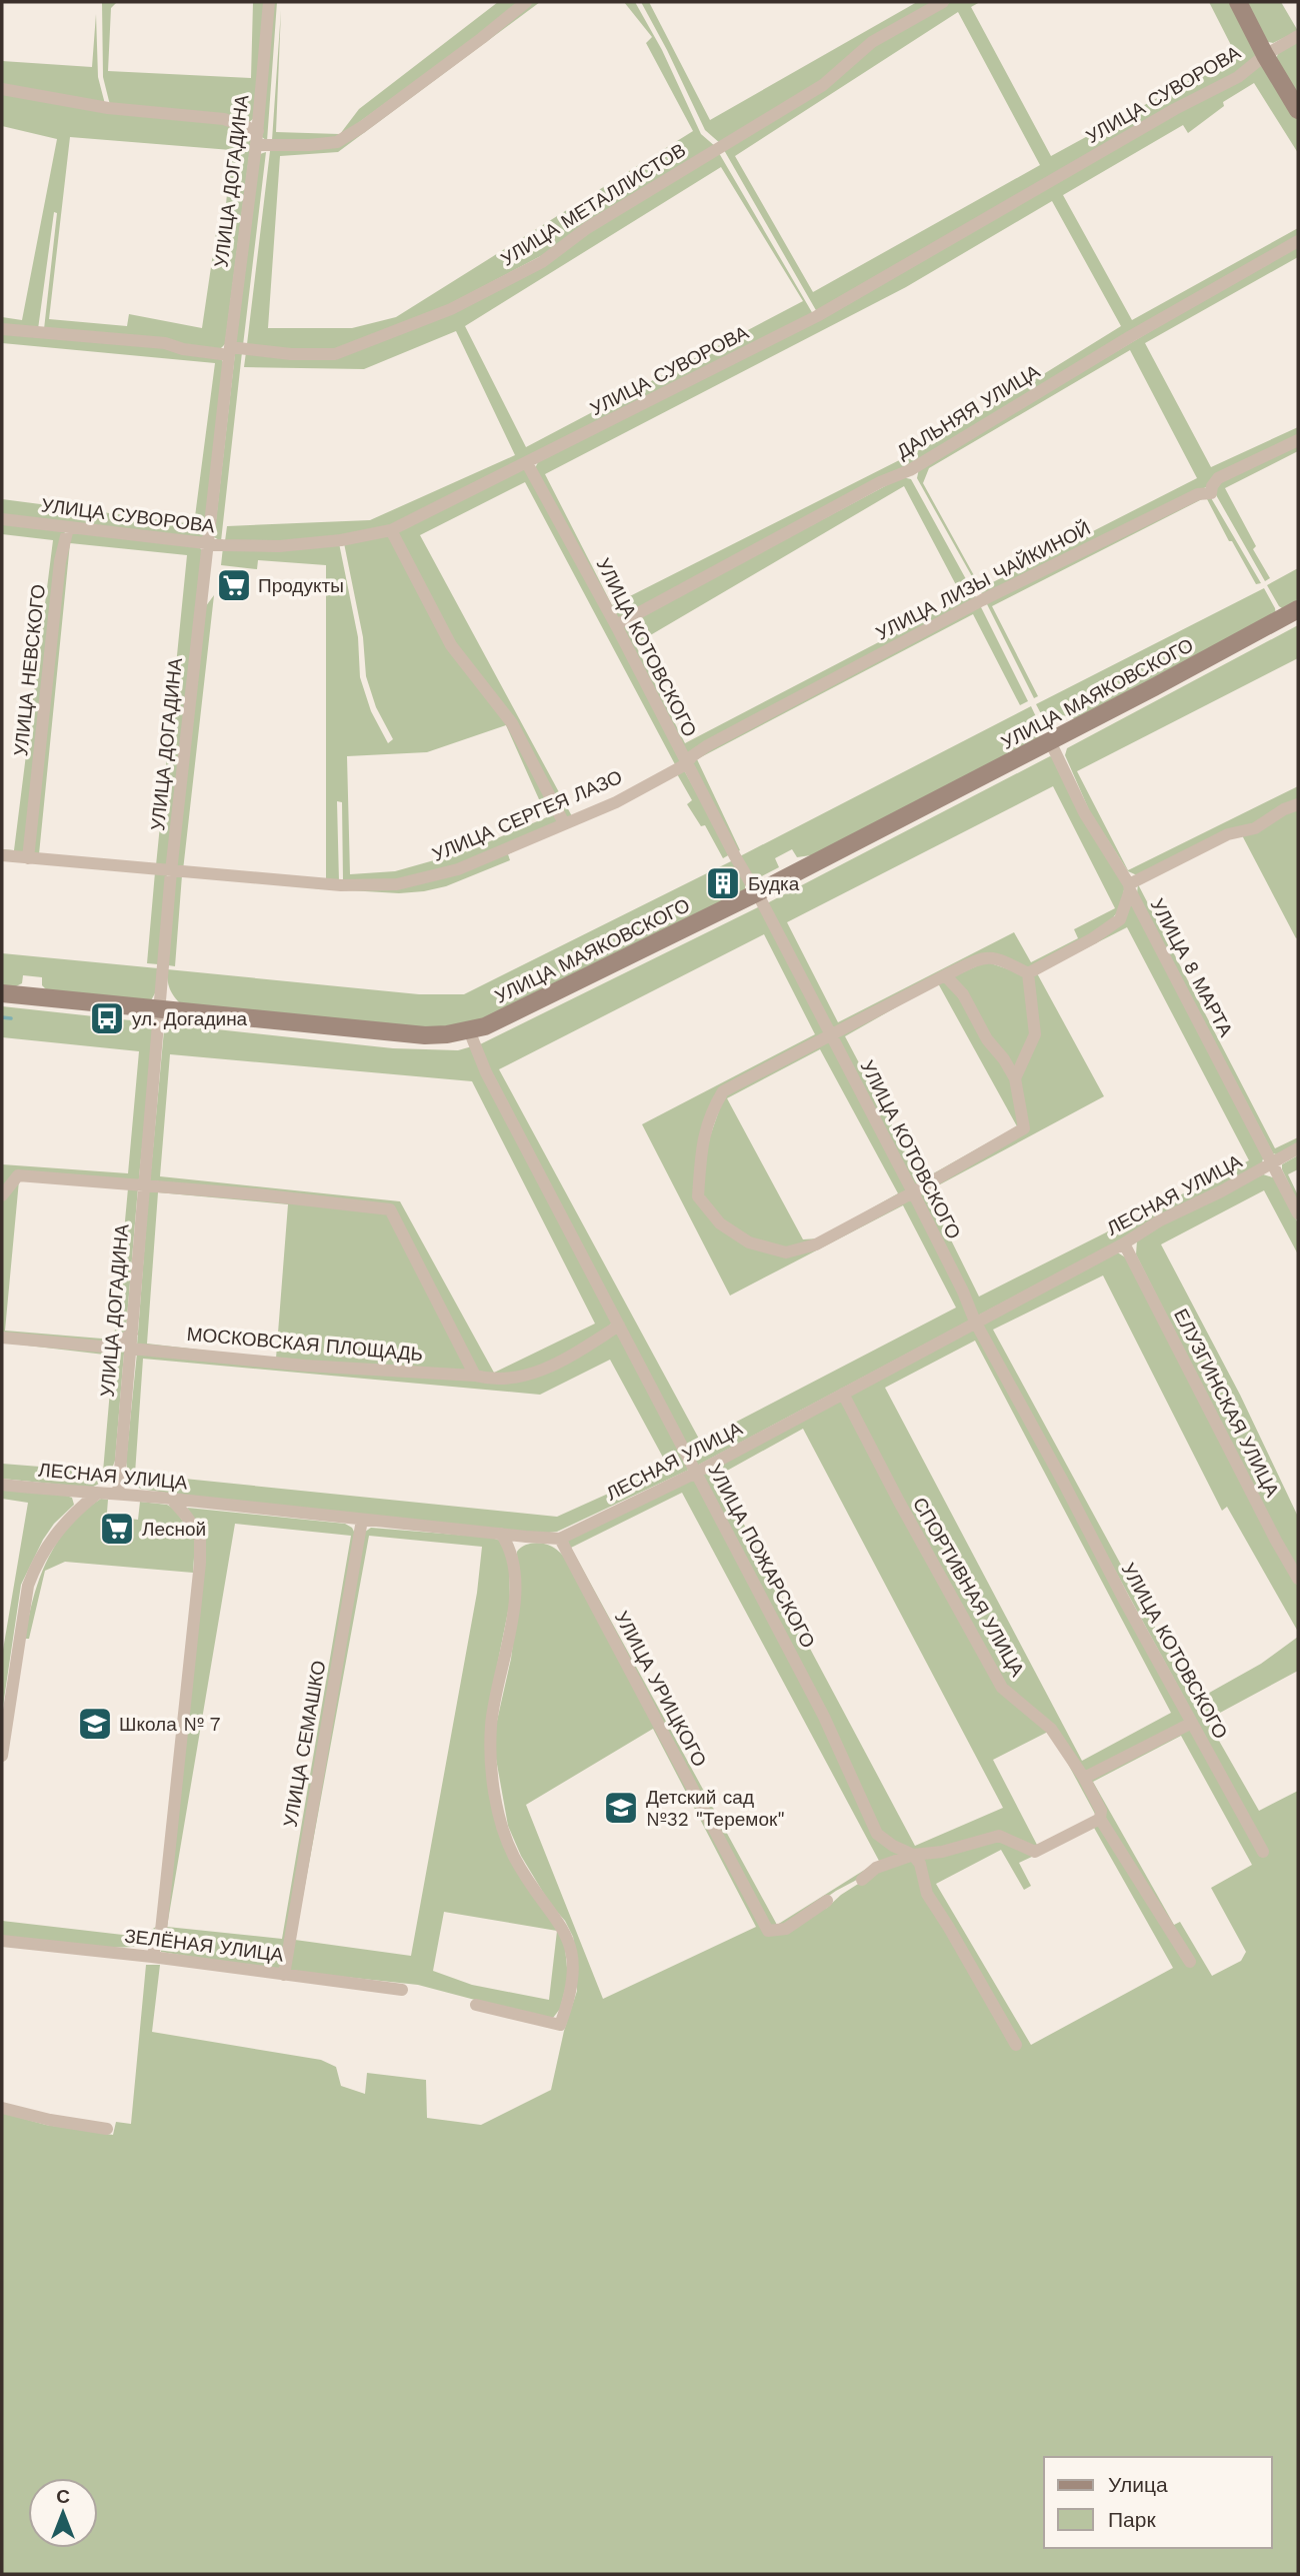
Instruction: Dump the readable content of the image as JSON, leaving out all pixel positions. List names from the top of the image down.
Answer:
{
  "streets": {
    "main road": ["УЛИЦА МАЯКОВСКОГО"],
    "street": [
      "УЛИЦА СУВОРОВА",
      "УЛИЦА ДОГАДИНА",
      "УЛИЦА МЕТАЛЛИСТОВ",
      "ДАЛЬНЯЯ УЛИЦА",
      "УЛИЦА ЛИЗЫ ЧАЙКИНОЙ",
      "УЛИЦА КОТОВСКОГО",
      "УЛИЦА НЕВСКОГО",
      "УЛИЦА СЕРГЕЯ ЛАЗО",
      "УЛИЦА 8 МАРТА",
      "ЛЕСНАЯ УЛИЦА",
      "МОСКОВСКАЯ ПЛОЩАДЬ",
      "ЕЛУЗГИНСКАЯ УЛИЦА",
      "УЛИЦА ПОЖАРСКОГО",
      "СПОРТИВНАЯ УЛИЦА",
      "УЛИЦА УРИЦКОГО",
      "УЛИЦА СЕМАШКО",
      "ЗЕЛЁНАЯ УЛИЦА"
    ]
  },
  "crossings": [
    ["УЛИЦА СУВОРОВА", "УЛИЦА ДОГАДИНА"],
    ["УЛИЦА СУВОРОВА", "УЛИЦА КОТОВСКОГО"],
    ["УЛИЦА СУВОРОВА", "УЛИЦА НЕВСКОГО"],
    ["УЛИЦА ДОГАДИНА", "УЛИЦА МЕТАЛЛИСТОВ"],
    ["УЛИЦА ДОГАДИНА", "УЛИЦА МАЯКОВСКОГО"],
    ["УЛИЦА ДОГАДИНА", "УЛИЦА СЕРГЕЯ ЛАЗО"],
    ["УЛИЦА ДОГАДИНА", "ЛЕСНАЯ УЛИЦА"],
    ["УЛИЦА ДОГАДИНА", "МОСКОВСКАЯ ПЛОЩАДЬ"],
    ["ДАЛЬНЯЯ УЛИЦА", "УЛИЦА КОТОВСКОГО"],
    ["УЛИЦА ЛИЗЫ ЧАЙКИНОЙ", "УЛИЦА КОТОВСКОГО"],
    ["УЛИЦА ЛИЗЫ ЧАЙКИНОЙ", "УЛИЦА СЕРГЕЯ ЛАЗО"],
    ["УЛИЦА КОТОВСКОГО", "УЛИЦА МАЯКОВСКОГО"],
    ["УЛИЦА КОТОВСКОГО", "УЛИЦА СЕРГЕЯ ЛАЗО"],
    ["УЛИЦА КОТОВСКОГО", "ЛЕСНАЯ УЛИЦА"],
    ["УЛИЦА НЕВСКОГО", "УЛИЦА СЕРГЕЯ ЛАЗО"],
    ["УЛИЦА МАЯКОВСКОГО", "УЛИЦА 8 МАРТА"],
    ["УЛИЦА МАЯКОВСКОГО", "УЛИЦА ПОЖАРСКОГО"],
    ["УЛИЦА 8 МАРТА", "ЛЕСНАЯ УЛИЦА"],
    ["ЛЕСНАЯ УЛИЦА", "ЕЛУЗГИНСКАЯ УЛИЦА"],
    ["ЛЕСНАЯ УЛИЦА", "УЛИЦА ПОЖАРСКОГО"],
    ["ЛЕСНАЯ УЛИЦА", "СПОРТИВНАЯ УЛИЦА"],
    ["ЛЕСНАЯ УЛИЦА", "УЛИЦА УРИЦКОГО"],
    ["ЛЕСНАЯ УЛИЦА", "УЛИЦА СЕМАШКО"],
    ["МОСКОВСКАЯ ПЛОЩАДЬ", "УЛИЦА ПОЖАРСКОГО"],
    ["УЛИЦА СЕМАШКО", "ЗЕЛЁНАЯ УЛИЦА"]
  ],
  "places": {
    "supermarket": ["Продукты", "Лесной"],
    "building": ["Будка"],
    "bus stop": ["ул. Догадина"],
    "school or university": ["Школа № 7", "Детский сад №32 \"Теремок\""]
  },
  "legend": ["Улица", "Парк"],
  "north": "top"
}
